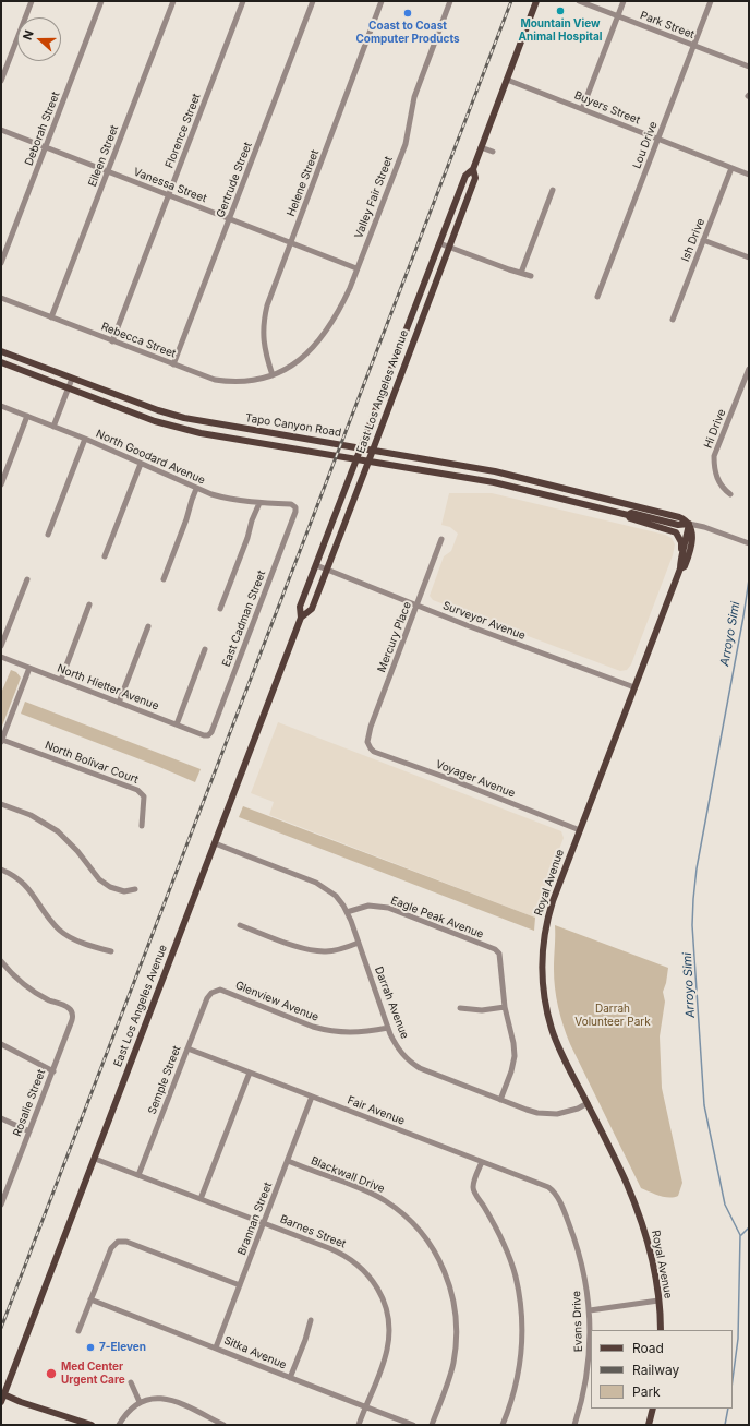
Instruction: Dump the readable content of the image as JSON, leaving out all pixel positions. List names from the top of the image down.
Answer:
{
  "streets": {
    "main road": ["East Los Angeles Avenue", "Tapo Canyon Road", "Royal Avenue"],
    "street": [
      "Park Street",
      "Buyers Street",
      "Deborah Street",
      "Florence Street",
      "Lou Drive",
      "Eileen Street",
      "Gertrude Street",
      "Helene Street",
      "Vanessa Street",
      "Valley Fair Street",
      "Ish Drive",
      "Rebecca Street",
      "Hi Drive",
      "North Goodard Avenue",
      "East Cadman Street",
      "Surveyor Avenue",
      "Mercury Place",
      "North Hietter Avenue",
      "North Bolivar Court",
      "Voyager Avenue",
      "Eagle Peak Avenue",
      "Glenview Avenue",
      "Darrah Avenue",
      "Semple Street",
      "Rosalie Street",
      "Fair Avenue",
      "Blackwall Drive",
      "Brannan Street",
      "Barnes Street",
      "Evans Drive",
      "Sitka Avenue"
    ]
  },
  "crossings": [
    ["Park Street", "Lou Drive"],
    ["Buyers Street", "Lou Drive"],
    ["Buyers Street", "Ish Drive"],
    ["Buyers Street", "East Los Angeles Avenue"],
    ["Deborah Street", "Vanessa Street"],
    ["Florence Street", "Vanessa Street"],
    ["Florence Street", "Rebecca Street"],
    ["Eileen Street", "Vanessa Street"],
    ["Eileen Street", "Rebecca Street"],
    ["Gertrude Street", "Vanessa Street"],
    ["Gertrude Street", "Rebecca Street"],
    ["Helene Street", "Vanessa Street"],
    ["Helene Street", "Valley Fair Street"],
    ["Helene Street", "Rebecca Street"],
    ["Vanessa Street", "Valley Fair Street"],
    ["Valley Fair Street", "Rebecca Street"],
    ["East Los Angeles Avenue", "Tapo Canyon Road"],
    ["East Los Angeles Avenue", "Surveyor Avenue"],
    ["East Los Angeles Avenue", "Darrah Avenue"],
    ["East Los Angeles Avenue", "Barnes Street"],
    ["Tapo Canyon Road", "Royal Avenue"],
    ["North Goodard Avenue", "East Cadman Street"],
    ["East Cadman Street", "North Hietter Avenue"],
    ["Surveyor Avenue", "Mercury Place"],
    ["Surveyor Avenue", "Royal Avenue"],
    ["Mercury Place", "Voyager Avenue"],
    ["Voyager Avenue", "Royal Avenue"],
    ["Royal Avenue", "Darrah Avenue"],
    ["Eagle Peak Avenue", "Darrah Avenue"],
    ["Glenview Avenue", "Darrah Avenue"],
    ["Glenview Avenue", "Semple Street"],
    ["Semple Street", "Fair Avenue"],
    ["Semple Street", "Barnes Street"],
    ["Fair Avenue", "Brannan Street"],
    ["Fair Avenue", "Evans Drive"],
    ["Blackwall Drive", "Brannan Street"],
    ["Brannan Street", "Barnes Street"],
    ["Brannan Street", "Sitka Avenue"],
    ["Barnes Street", "Sitka Avenue"]
  ],
  "water": ["Arroyo Simi"],
  "parks": ["Darrah Volunteer Park"],
  "places": [
    "Mountain View Animal Hospital",
    "Coast to Coast Computer Products",
    "7-Eleven",
    "Med Center Urgent Care"
  ],
  "legend": ["Road", "Railway", "Park"],
  "north": "left"
}
